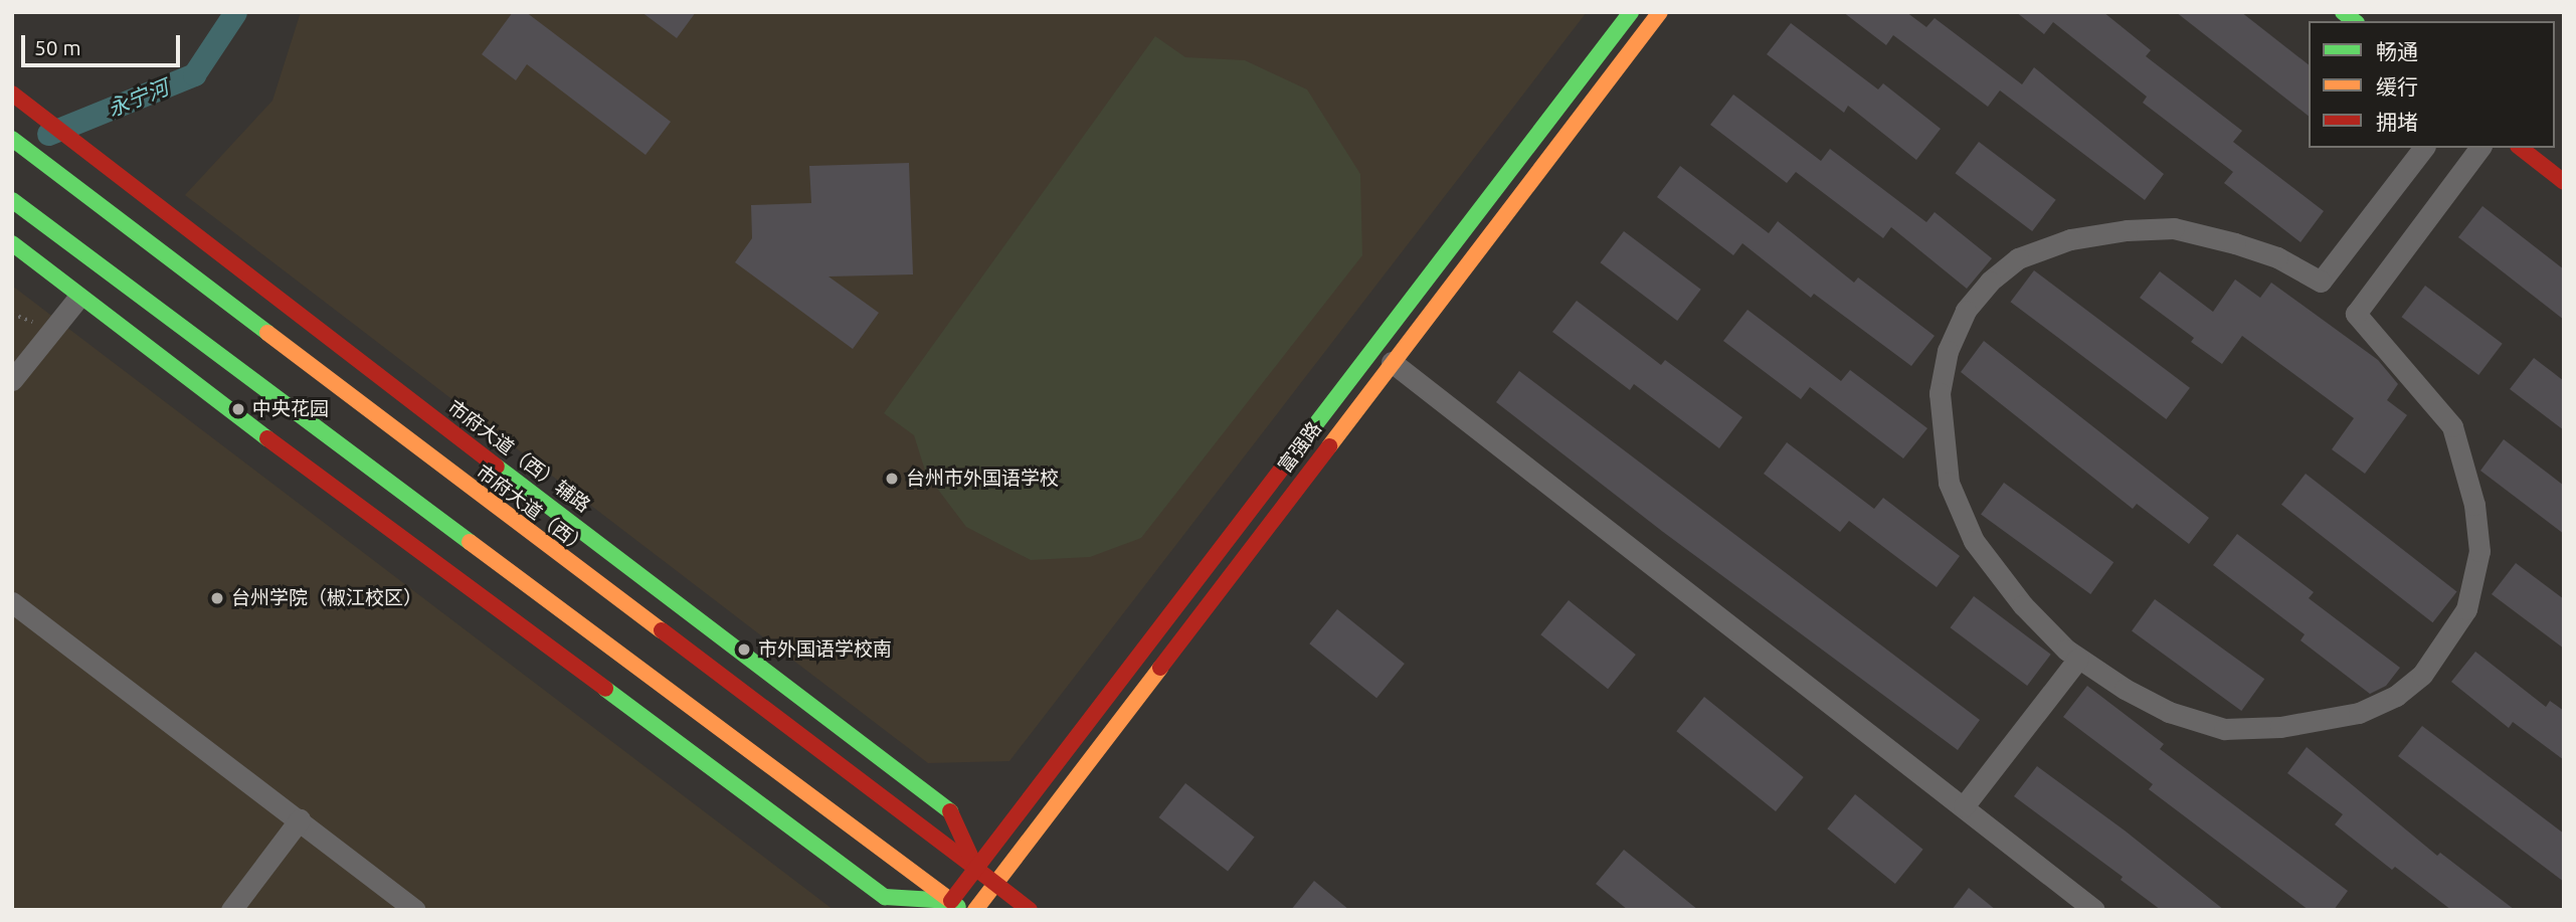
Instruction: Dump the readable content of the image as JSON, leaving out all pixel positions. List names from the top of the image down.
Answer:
{
  "streets": {
    "main road": ["富强路", "市府大道（西）辅路", "市府大道（西）"]
  },
  "crossings": [
    ["富强路", "市府大道（西）辅路"],
    ["富强路", "市府大道（西）"],
    ["市府大道（西）辅路", "市府大道（西）"]
  ],
  "water": ["永宁河"],
  "places": [
    "中央花园",
    "台州市外国语学校",
    "台州学院（椒江校区）",
    "市外国语学校南"
  ],
  "legend": ["畅通", "缓行", "拥堵"],
  "scale_bar": "50 m"
}
